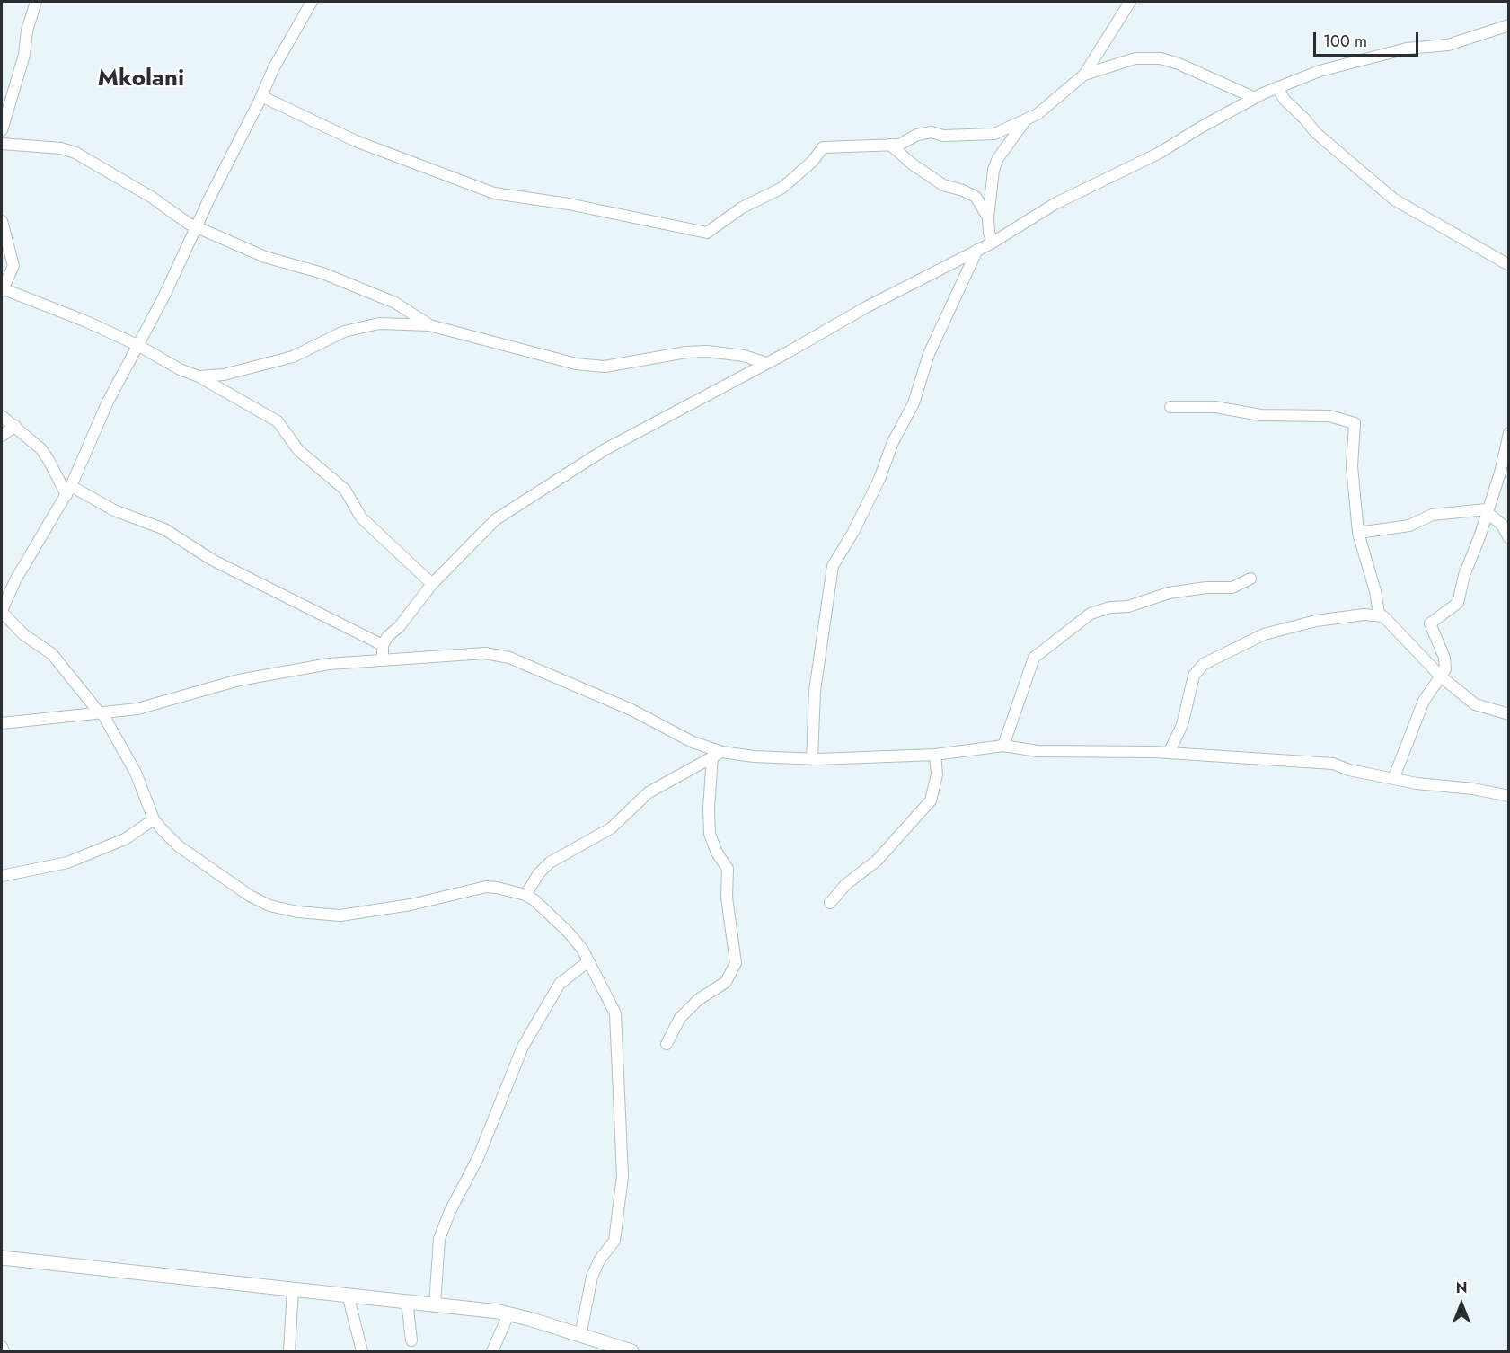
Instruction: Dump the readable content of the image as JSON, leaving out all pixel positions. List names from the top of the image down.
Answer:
{
  "districts": ["Mkolani"],
  "scale_bar": "100 m",
  "north": "top"
}
